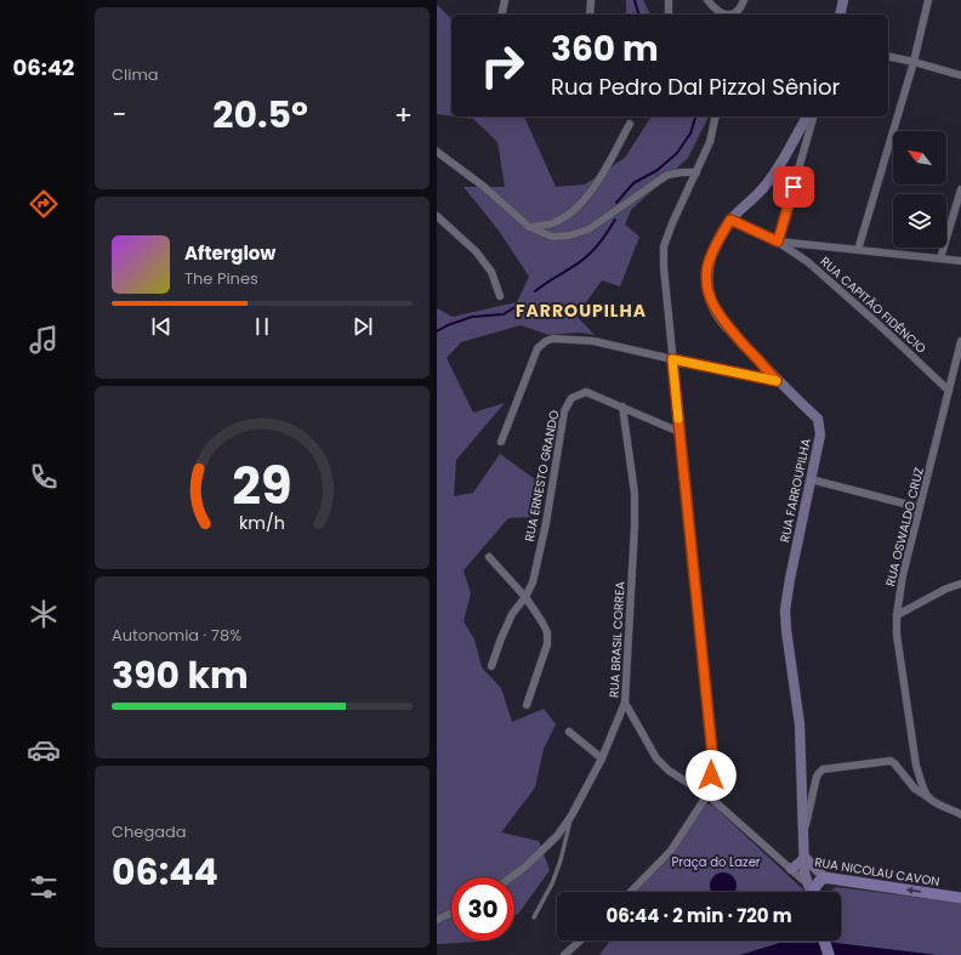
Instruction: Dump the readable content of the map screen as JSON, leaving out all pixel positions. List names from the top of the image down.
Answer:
{
  "streets": {
    "main road": ["RUA FARROUPILHA", "RUA NICOLAU CAVON"],
    "street": [
      "RUA CAPITÃO FIDÊNCIO",
      "RUA ERNESTO GRANDO",
      "RUA OSWALDO CRUZ",
      "RUA BRASIL CORREA"
    ]
  },
  "crossings": [
    ["RUA CAPITÃO FIDÊNCIO", "RUA OSWALDO CRUZ"],
    ["RUA ERNESTO GRANDO", "RUA BRASIL CORREA"],
    ["RUA FARROUPILHA", "RUA NICOLAU CAVON"],
    ["RUA BRASIL CORREA", "RUA NICOLAU CAVON"]
  ],
  "districts": ["FARROUPILHA"],
  "parks": ["Praça do Lazer"],
  "north": "top left",
  "page": {
    "tabs": "06:42",
    "tile": [
      "Clima",
      ["Autonomia · 78%", "390 km"],
      ["Chegada", "06:44"]
    ],
    "turn": ["360 m", "Rua Pedro Dal Pizzol Sênior"],
    "heat": ["−", "20.5°", "+"],
    "song": ["Afterglow", "The Pines"],
    "limit": "30",
    "trip": "06:44 · 2 min · 720 m",
    "gauge": ["29", "km/h"]
  }
}
